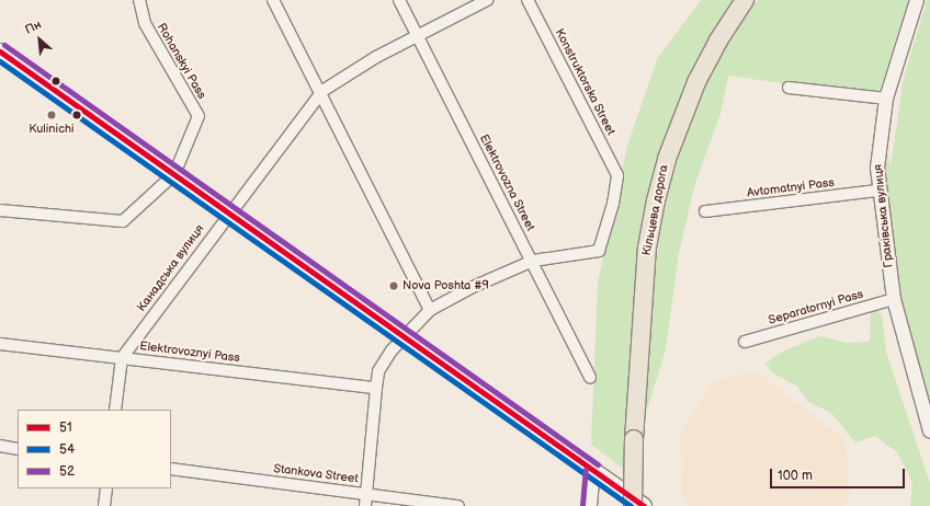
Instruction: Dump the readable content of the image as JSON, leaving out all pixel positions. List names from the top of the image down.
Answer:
{
  "streets": {
    "highway": ["Кільцева дорога"],
    "street": [
      "Rohanskyi Pass",
      "Konstruktorska Street",
      "Elektrovozna Street",
      "Avtomatnyi Pass",
      "Граківська вулиця",
      "Канадська вулиця",
      "Separatornyi Pass",
      "Elektrovoznyi Pass",
      "Stankova Street"
    ]
  },
  "crossings": [
    ["Konstruktorska Street", "Elektrovozna Street"],
    ["Elektrovozna Street", "Канадська вулиця"],
    ["Avtomatnyi Pass", "Граківська вулиця"],
    ["Граківська вулиця", "Separatornyi Pass"],
    ["Канадська вулиця", "Elektrovoznyi Pass"]
  ],
  "places": ["Kulinichi", "Nova Poshta #9"],
  "lines": ["transit line 52", "transit line 51", "transit line 54"],
  "legend": ["51", "54", "52"],
  "scale_bar": "100 m",
  "north": "top left"
}
